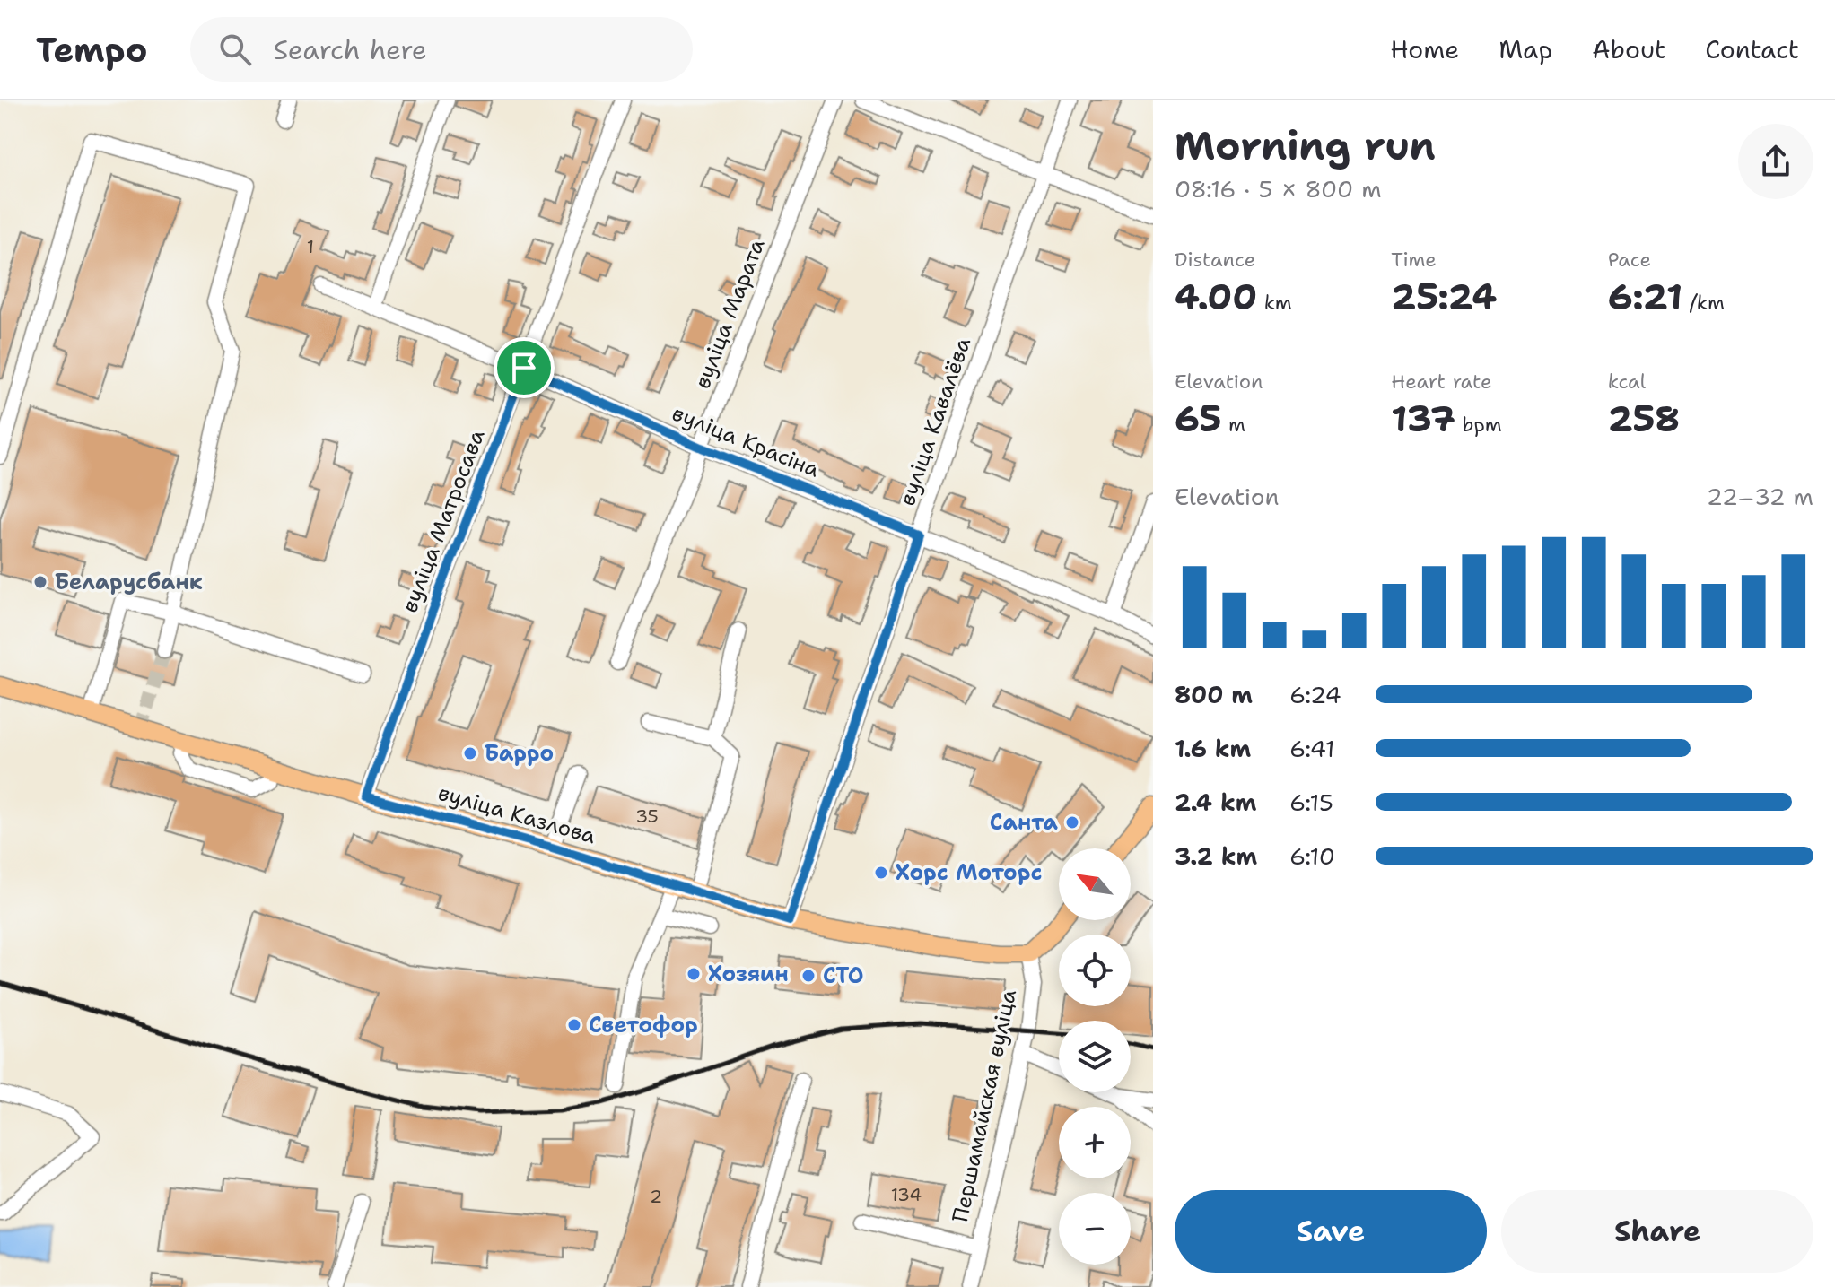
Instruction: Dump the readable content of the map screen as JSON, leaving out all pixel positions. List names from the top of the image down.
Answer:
{
  "streets": {
    "main road": ["вуліца Казлова"],
    "street": [
      "вуліца Марата",
      "вуліца Кавалёва",
      "вуліца Красіна",
      "вуліца Матросава",
      "Першамайская вуліца"
    ]
  },
  "crossings": [
    ["вуліца Марата", "вуліца Красіна"],
    ["вуліца Кавалёва", "вуліца Красіна"],
    ["вуліца Кавалёва", "вуліца Казлова"],
    ["вуліца Красіна", "вуліца Матросава"],
    ["вуліца Матросава", "вуліца Казлова"],
    ["вуліца Казлова", "Першамайская вуліца"]
  ],
  "places": [
    "Беларусбанк",
    "Барро",
    "Санта",
    "Хорс Моторс",
    "Хозяин",
    "СТО",
    "Светофор"
  ],
  "house_numbers": [
    "1",
    "35",
    "134",
    "2"
  ],
  "north": "top left",
  "page": {
    "header": "Tempo",
    "search": "Search here",
    "nav": [
      "Home",
      "Map",
      "About",
      "Contact"
    ],
    "heading": ["Morning run", "08:16 · 5 × 800 m"],
    "stats": [
      ["Distance", "4.00 km"],
      ["Time", "25:24"],
      ["Pace", "6:21 /km"],
      ["Elevation", "65 m"],
      ["Heart rate", "137 bpm"],
      ["kcal", "258"]
    ],
    "chart": ["Elevation", "22–32 m"],
    "list": [
      {
        "name": "800 m",
        "note": "6:24"
      },
      {
        "name": "1.6 km",
        "note": "6:41"
      },
      {
        "name": "2.4 km",
        "note": "6:15"
      },
      {
        "name": "3.2 km",
        "note": "6:10"
      }
    ],
    "map_buttons": ["+", "−"],
    "buttons": ["Save", "Share"]
  }
}
